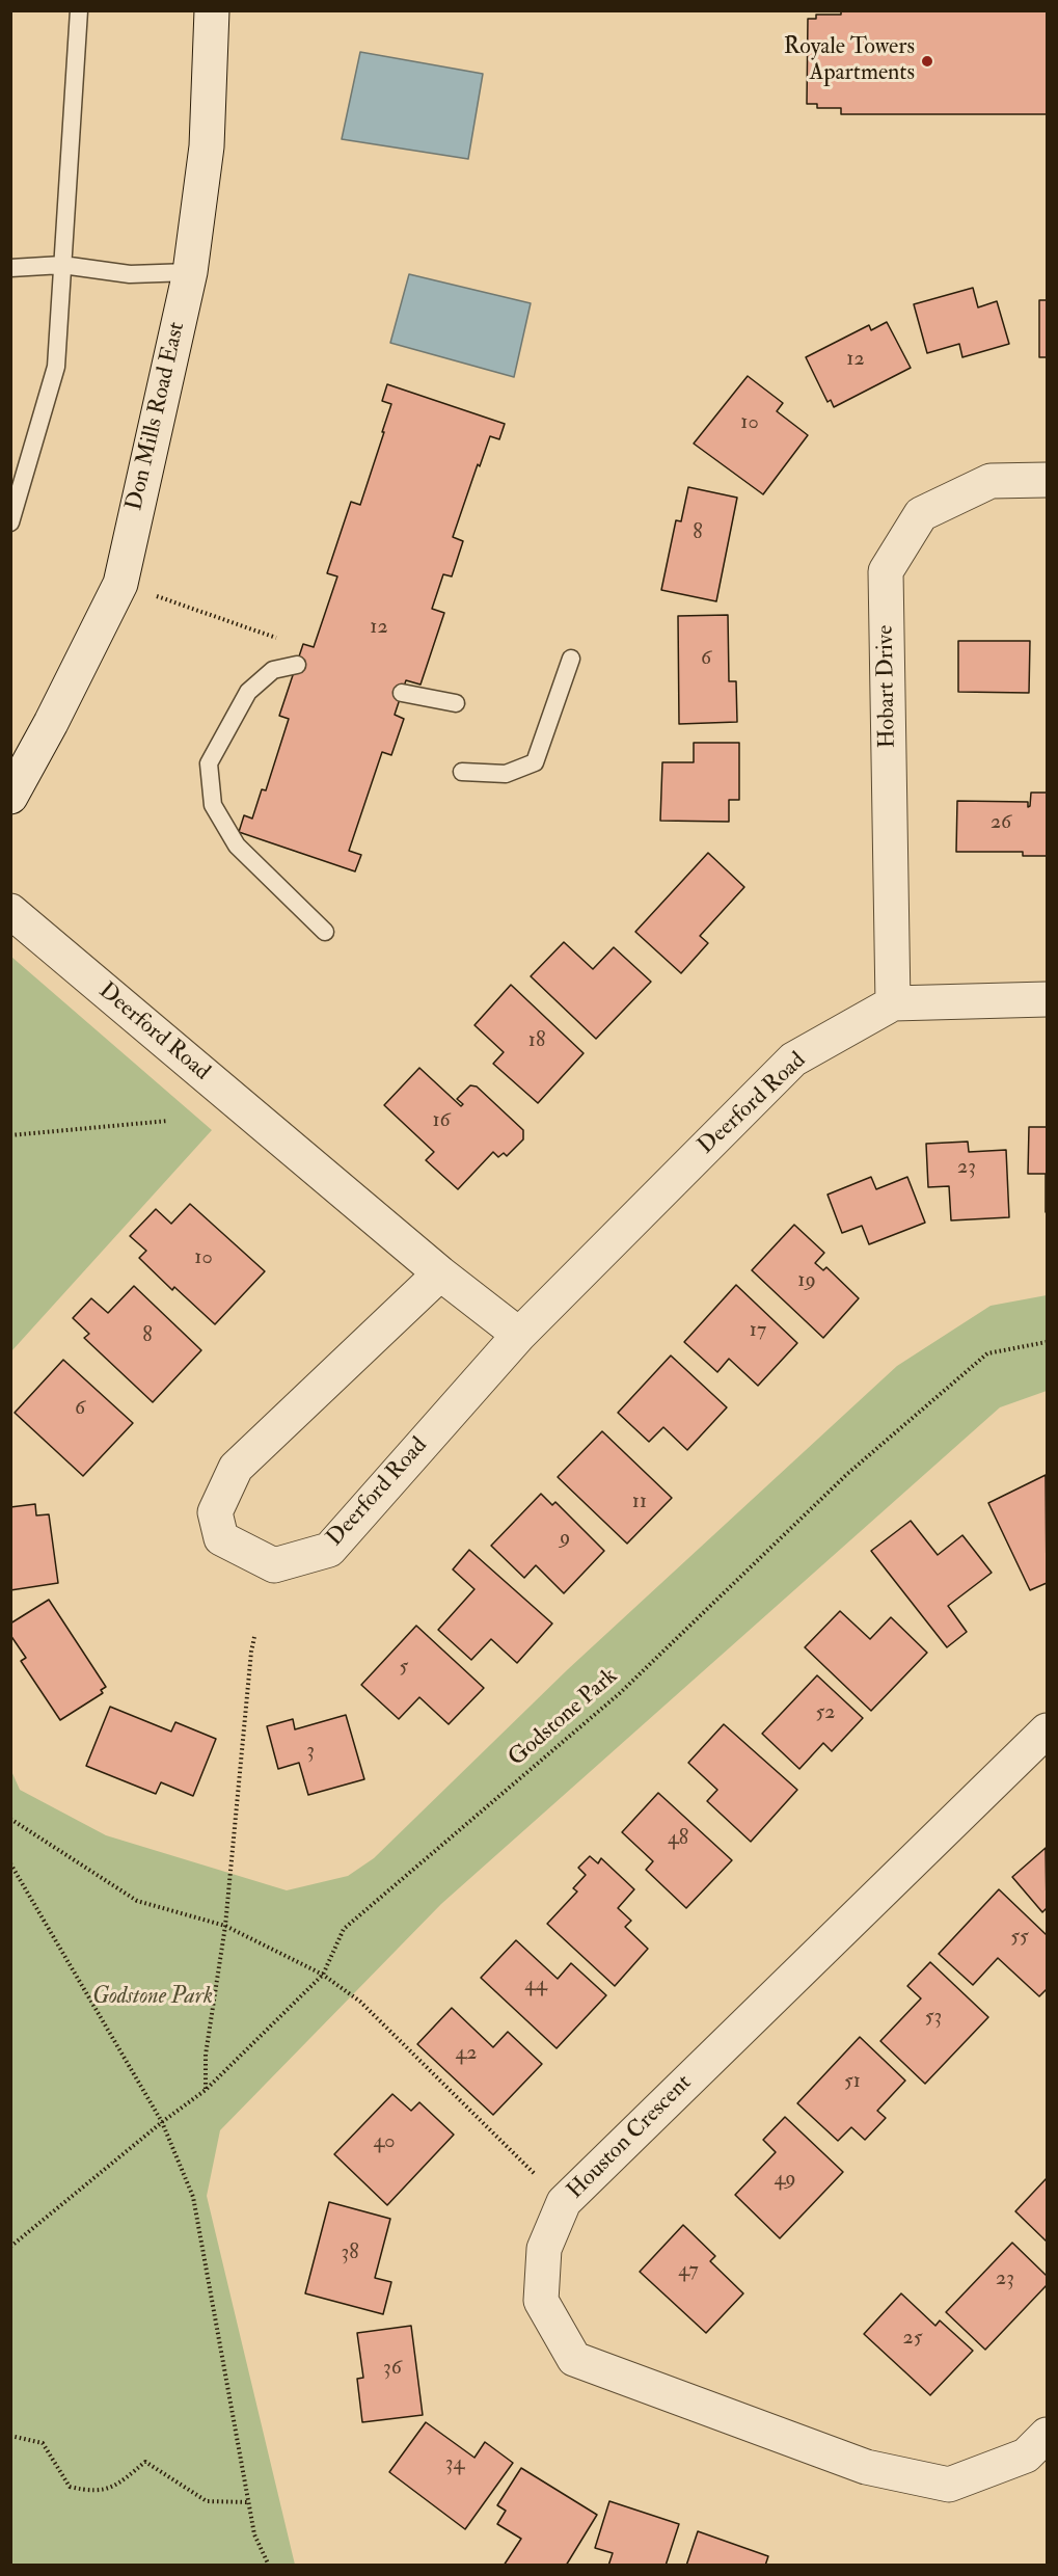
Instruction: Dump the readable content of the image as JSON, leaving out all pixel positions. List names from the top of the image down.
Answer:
{
  "streets": {
    "street": [
      "Don Mills Road East",
      "Hobart Drive",
      "Deerford Road",
      "Houston Crescent"
    ],
    "path": ["Godstone Park"]
  },
  "crossings": [
    ["Hobart Drive", "Deerford Road"]
  ],
  "parks": ["Godstone Park"],
  "places": ["Royale Towers Apartments"],
  "house_numbers": [
    "12",
    "10",
    "8",
    "12",
    "6",
    "26",
    "18",
    "16",
    "23",
    "10",
    "19",
    "17",
    "8",
    "6",
    "11",
    "9",
    "5",
    "52",
    "3",
    "48",
    "55",
    "44",
    "53",
    "42",
    "51",
    "40",
    "49",
    "38",
    "47",
    "23",
    "25",
    "36",
    "34"
  ]
}
